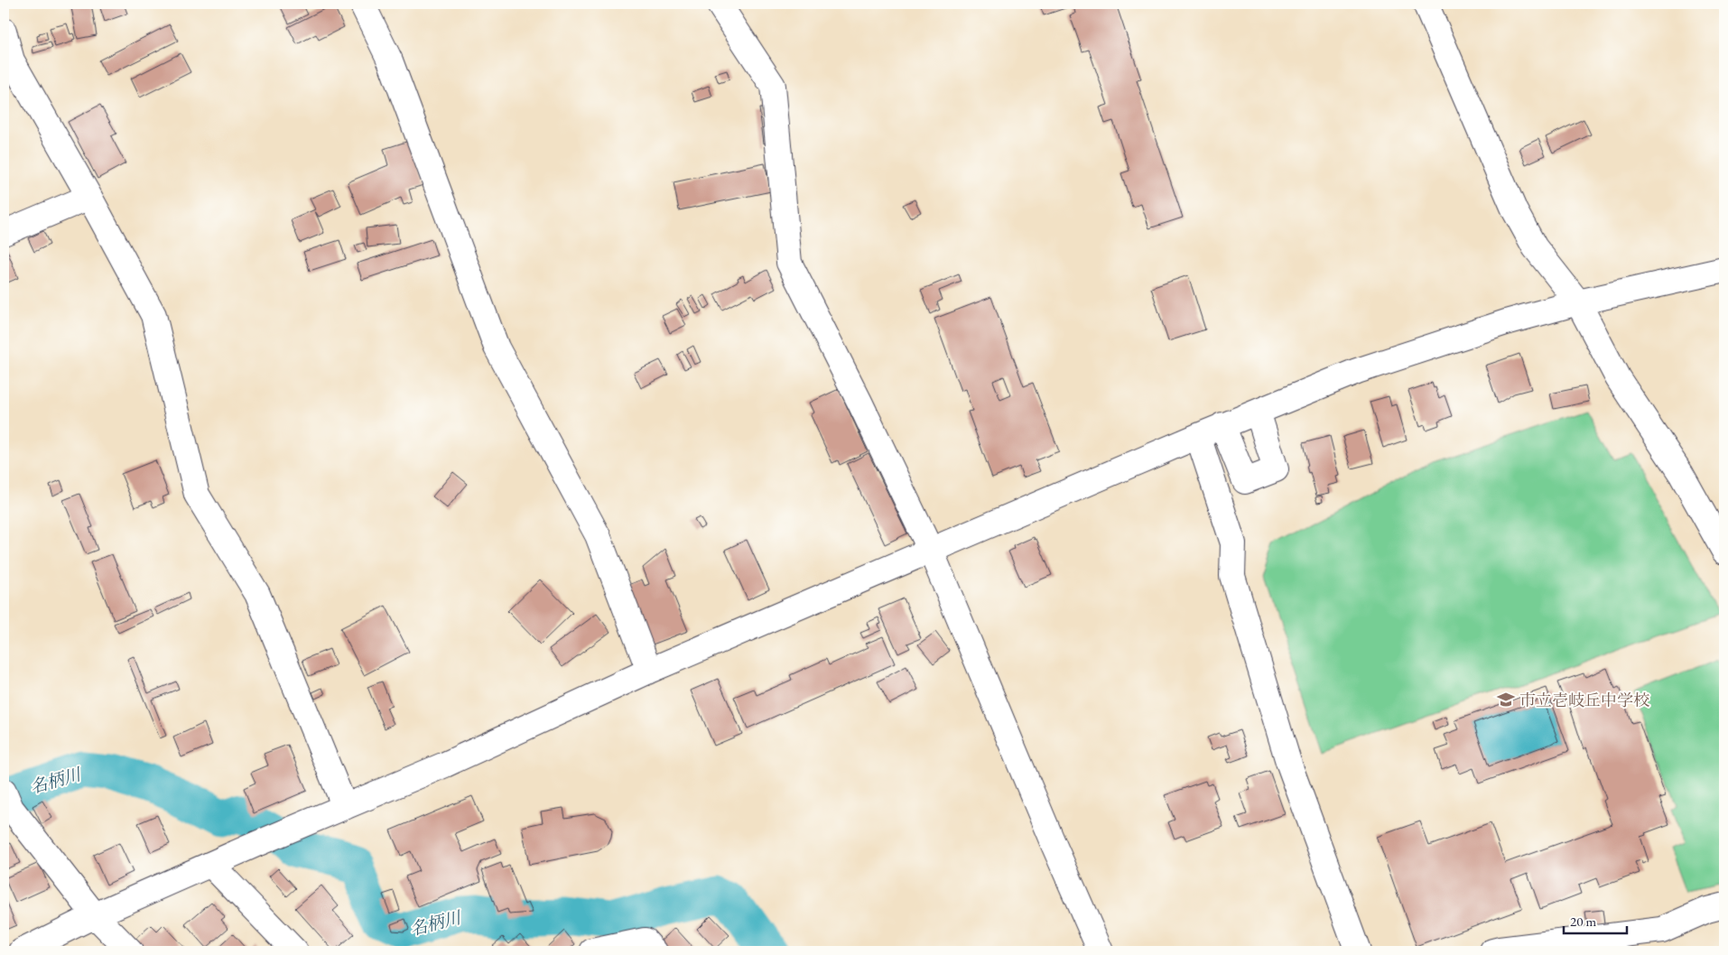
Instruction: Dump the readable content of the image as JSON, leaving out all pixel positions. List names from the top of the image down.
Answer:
{
  "water": ["名柄川"],
  "places": {
    "school or university": ["市立壱岐丘中学校"]
  },
  "scale_bar": "20 m"
}
